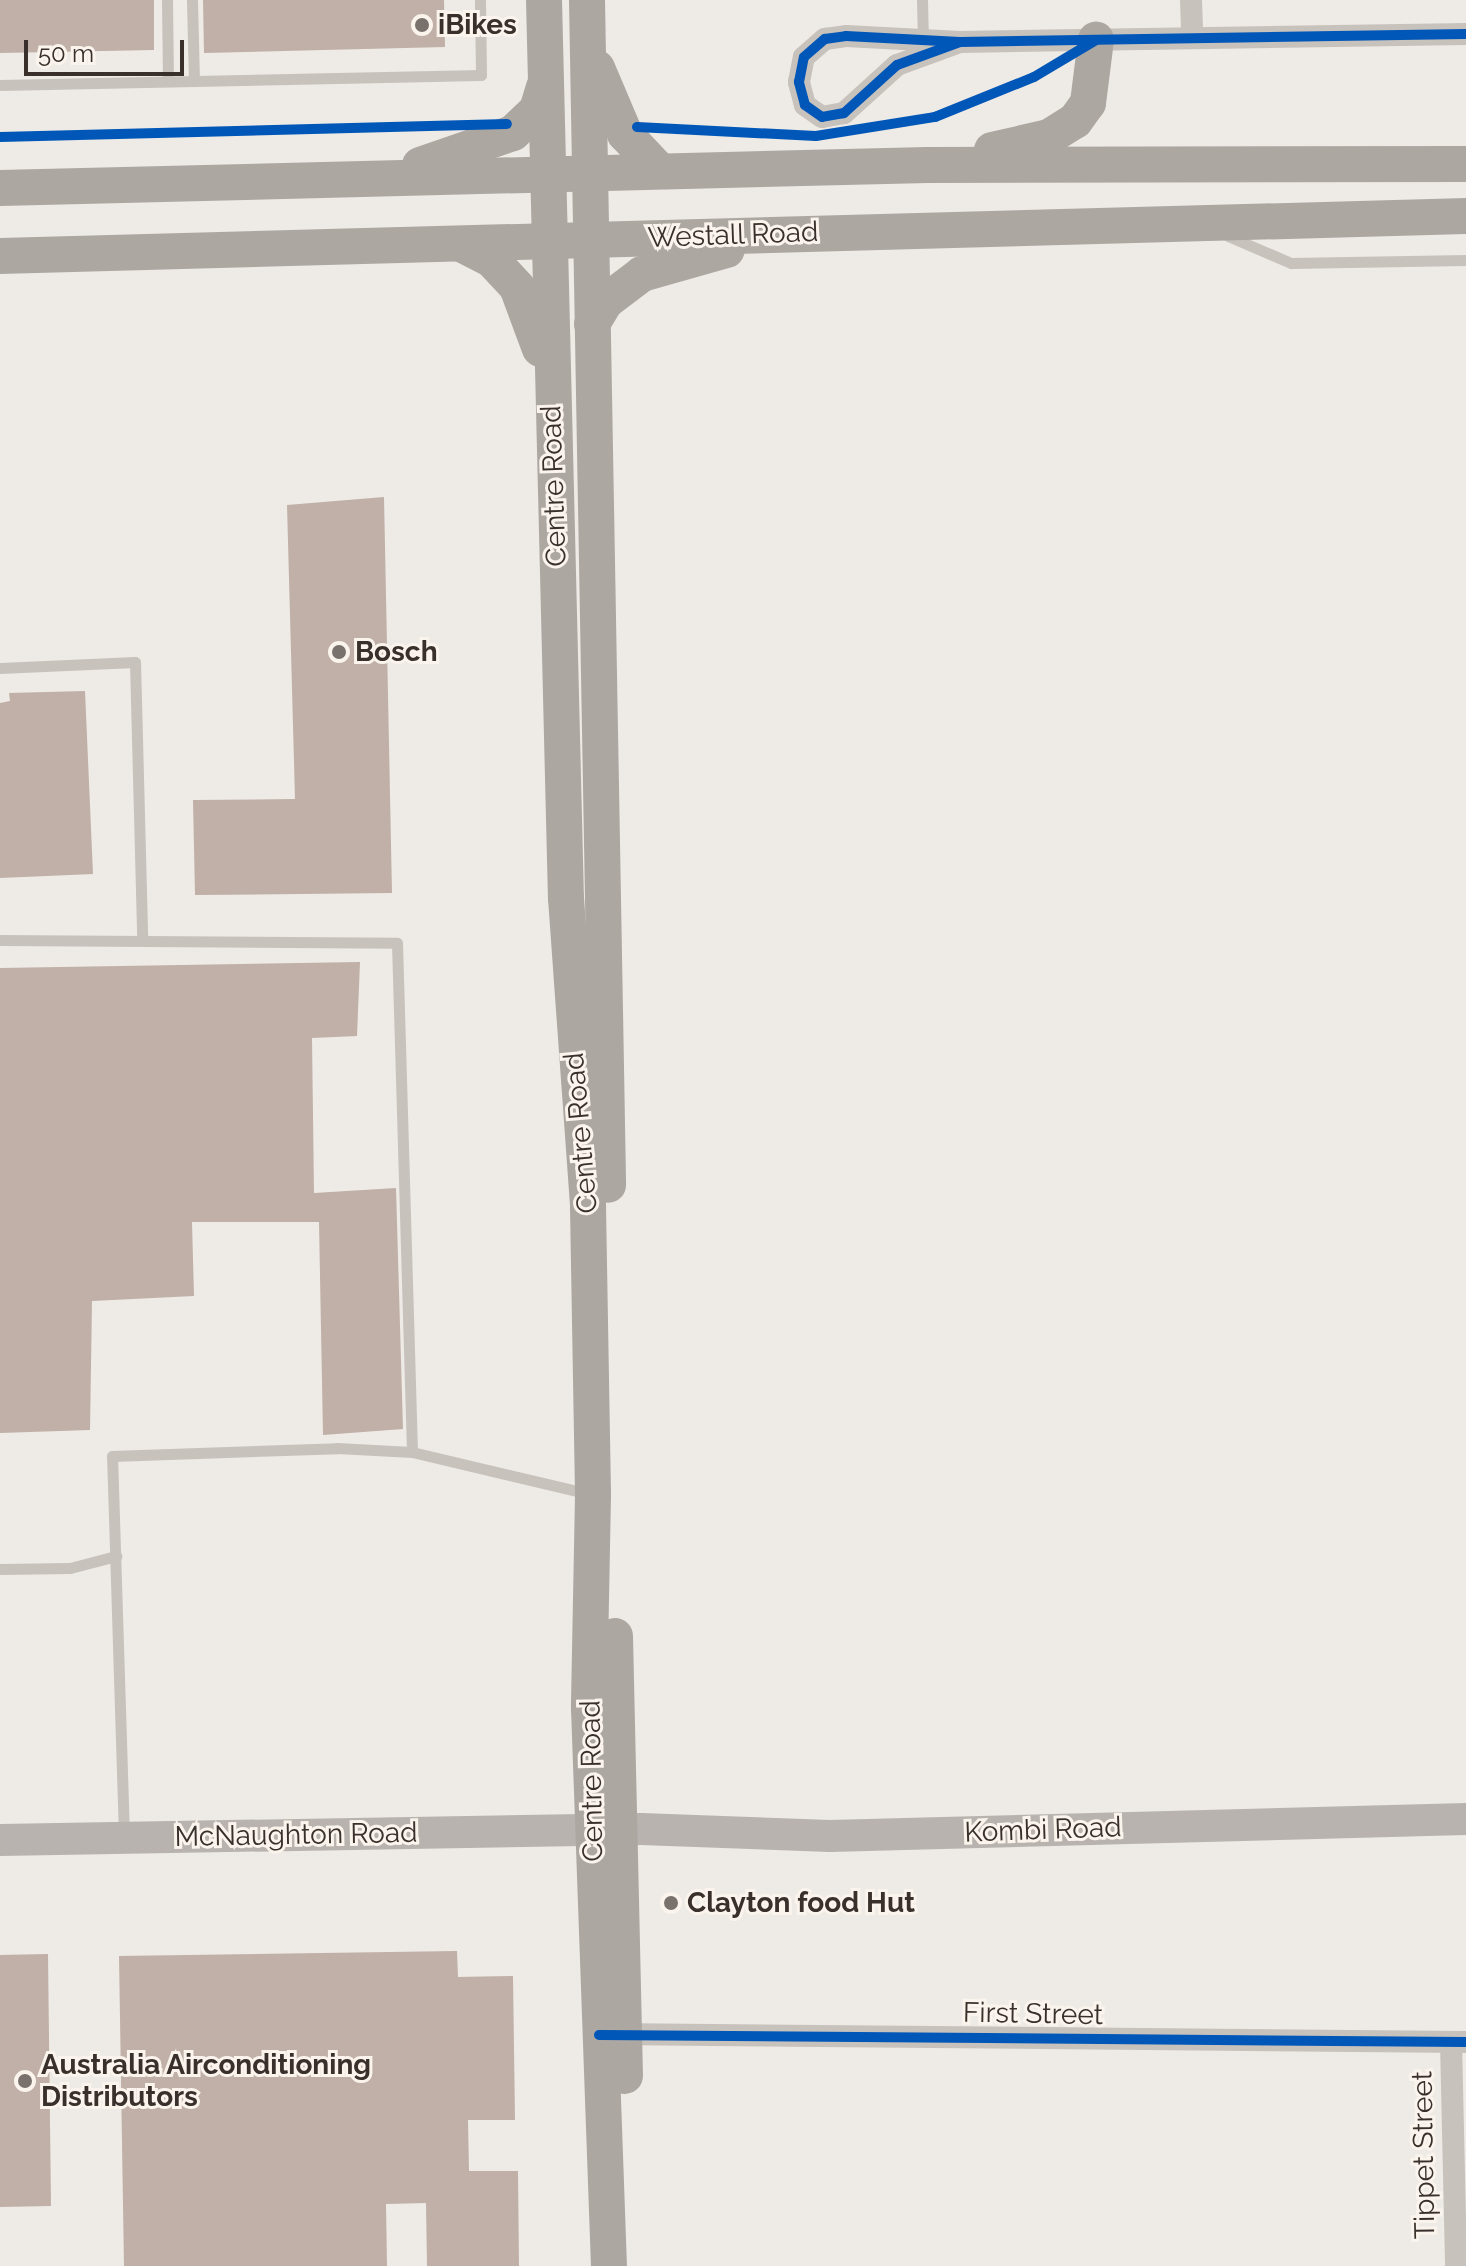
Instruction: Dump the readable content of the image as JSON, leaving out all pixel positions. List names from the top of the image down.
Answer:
{
  "streets": {
    "main road": [
      "Westall Road",
      "Centre Road",
      "Kombi Road",
      "McNaughton Road"
    ],
    "street": ["First Street", "Tippet Street"]
  },
  "crossings": [
    ["Westall Road", "Centre Road"],
    ["Centre Road", "Kombi Road"],
    ["Centre Road", "McNaughton Road"],
    ["Centre Road", "First Street"],
    ["Kombi Road", "McNaughton Road"],
    ["First Street", "Tippet Street"]
  ],
  "places": [
    "iBikes",
    "Bosch",
    "Clayton food Hut",
    "Australia Airconditioning Distributors"
  ],
  "scale_bar": "50 m"
}
